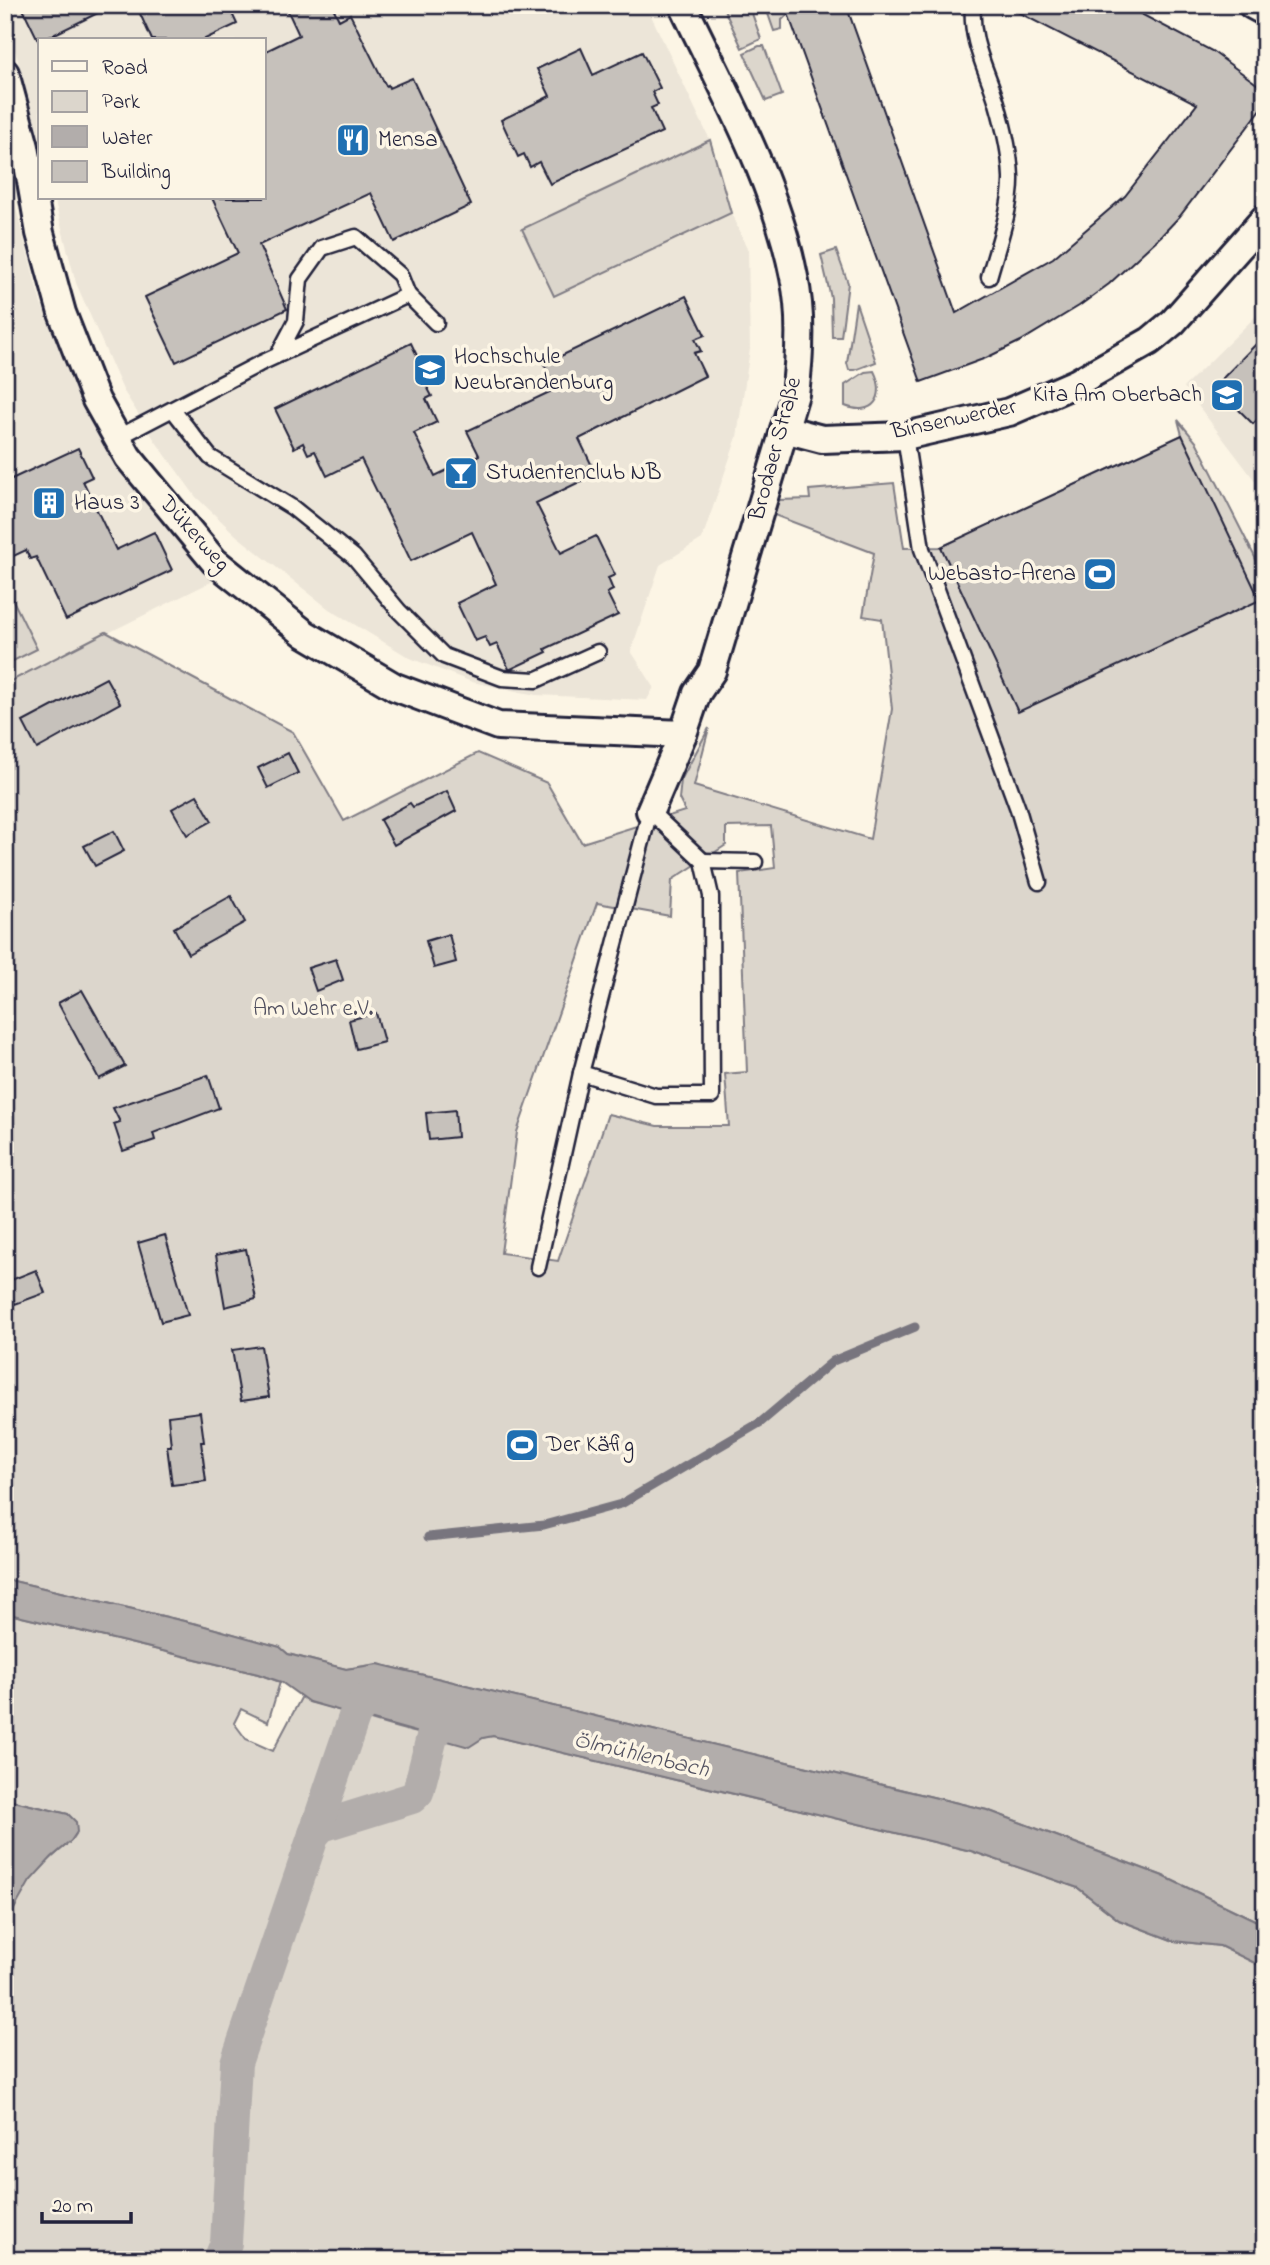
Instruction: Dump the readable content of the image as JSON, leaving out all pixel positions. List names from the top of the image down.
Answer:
{
  "streets": {
    "street": ["Binsenwerder", "Brodaer Straße", "Dükerweg"]
  },
  "crossings": [
    ["Binsenwerder", "Brodaer Straße"],
    ["Brodaer Straße", "Dükerweg"]
  ],
  "water": ["Ölmühlenbach"],
  "parks": ["Am Wehr e.V."],
  "places": {
    "restaurant": ["Mensa"],
    "school or university": ["Hochschule Neubrandenburg", "Kita Am Oberbach"],
    "bar": ["Studentenclub NB"],
    "building": ["Haus 3"],
    "sports": ["Webasto-Arena", "Der Käfig"]
  },
  "legend": [
    "Road",
    "Park",
    "Water",
    "Building"
  ],
  "scale_bar": "20 m"
}
